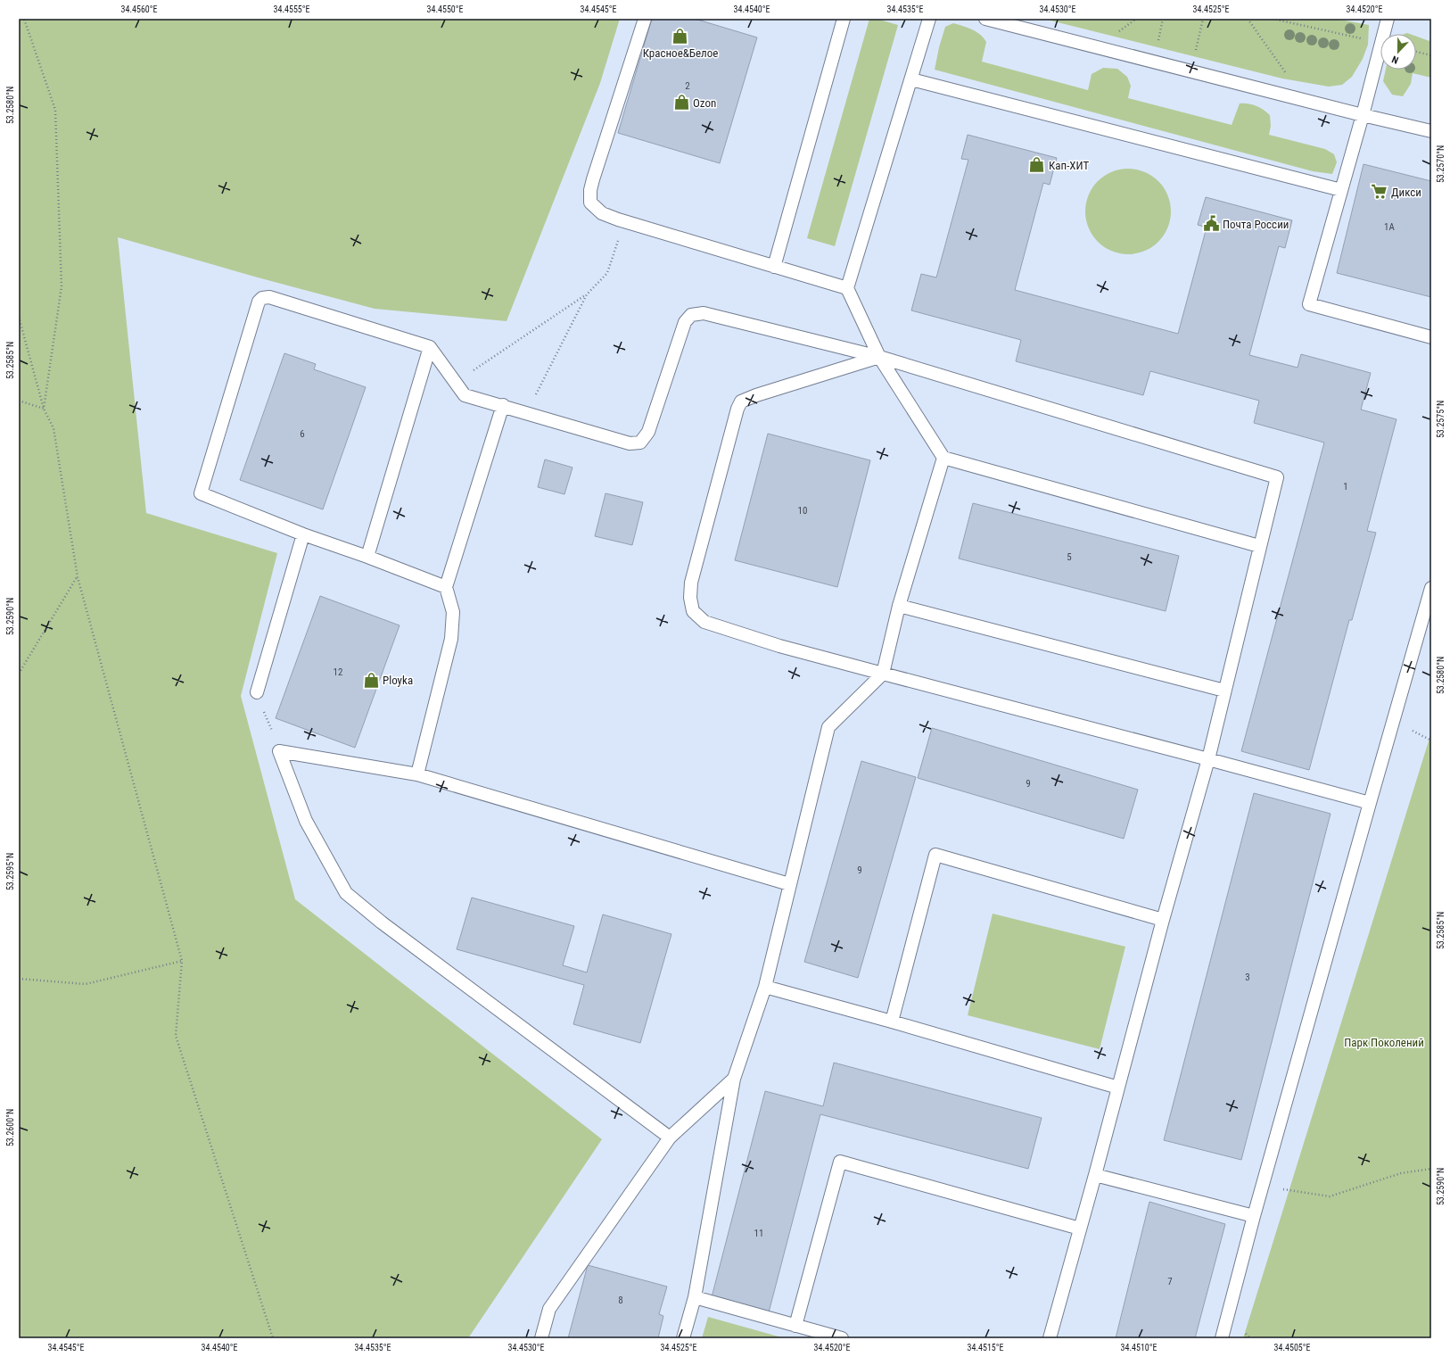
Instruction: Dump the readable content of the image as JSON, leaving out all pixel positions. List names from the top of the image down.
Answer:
{
  "parks": ["Парк Поколений"],
  "places": {
    "shop": [
      "Красное&Белое",
      "Ozon",
      "Кап-ХИТ",
      "Ployka"
    ],
    "supermarket": ["Дикси"],
    "public building": ["Почта России"]
  },
  "house_numbers": [
    "2",
    "1А",
    "6",
    "1",
    "10",
    "5",
    "12",
    "9",
    "9",
    "3",
    "11",
    "7",
    "8"
  ],
  "north": "bottom",
  "coordinates": [
    "34.4560°E",
    "34.4555°E",
    "34.4550°E",
    "34.4545°E",
    "34.4540°E",
    "34.4535°E",
    "34.4530°E",
    "34.4525°E",
    "34.4520°E",
    "53.2580°N",
    "53.2570°N",
    "53.2585°N",
    "53.2575°N",
    "53.2590°N",
    "53.2595°N",
    "53.2600°N",
    "34.4515°E",
    "34.4510°E",
    "34.4505°E"
  ]
}
